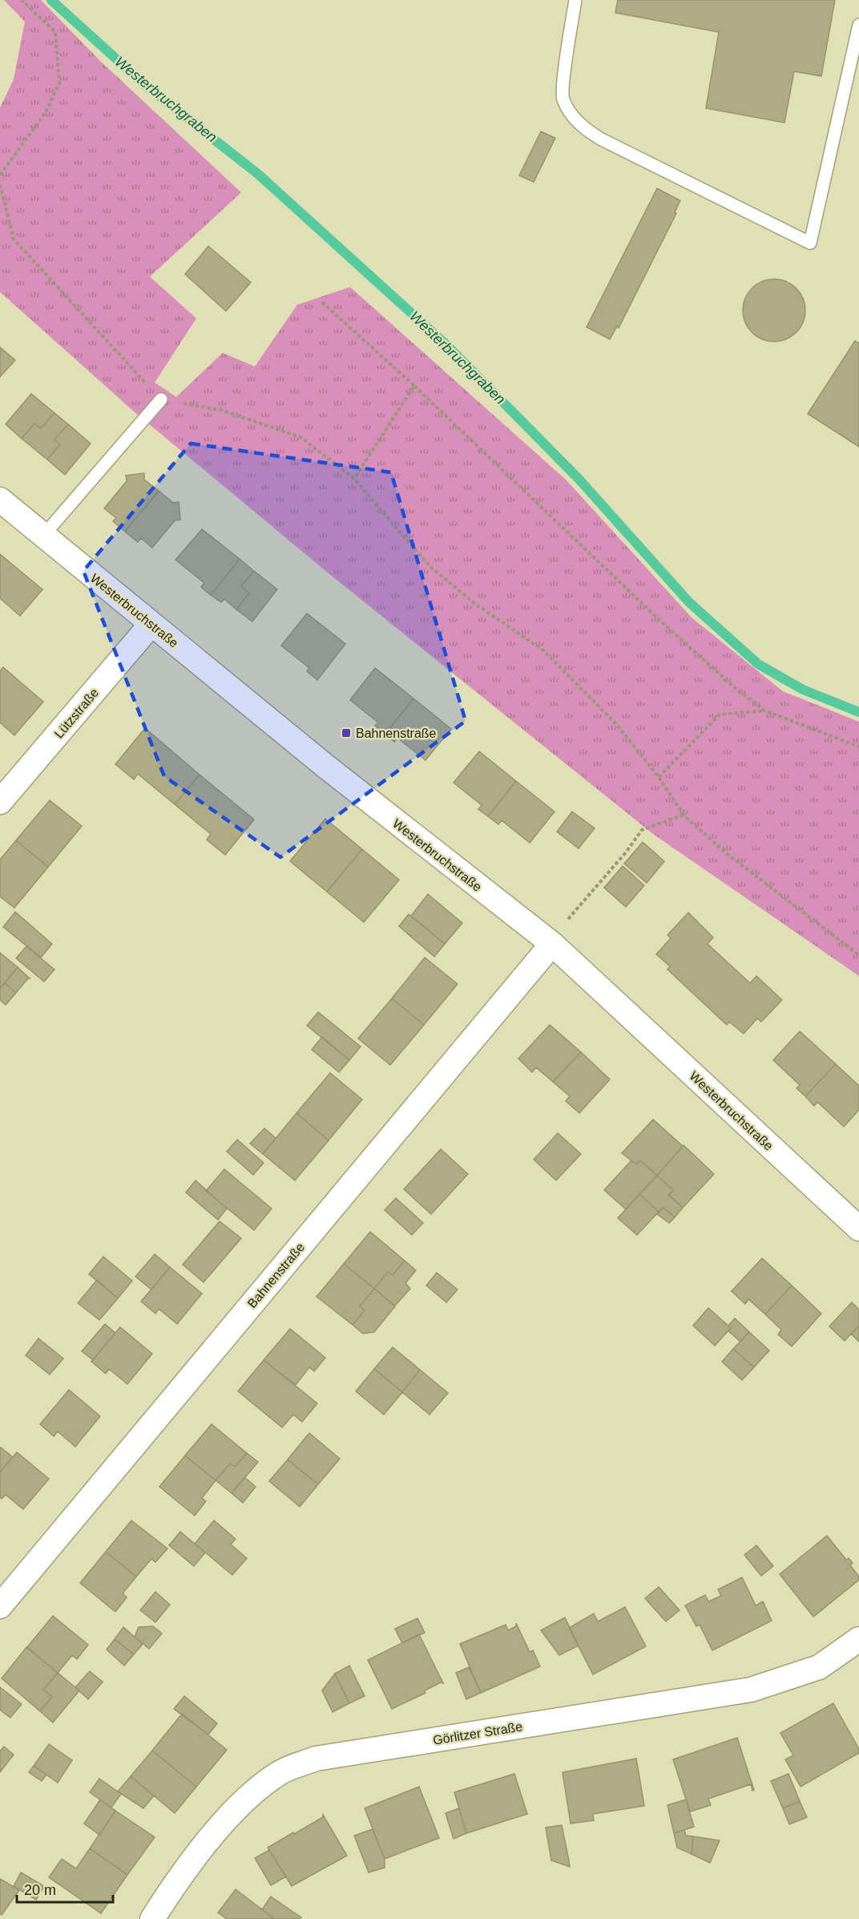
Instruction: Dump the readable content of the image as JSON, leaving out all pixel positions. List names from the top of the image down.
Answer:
{
  "streets": {
    "street": [
      "Westerbruchstraße",
      "Lützstraße",
      "Bahnenstraße",
      "Görlitzer Straße"
    ]
  },
  "crossings": [
    ["Westerbruchstraße", "Lützstraße"],
    ["Westerbruchstraße", "Bahnenstraße"]
  ],
  "water": ["Westerbruchgraben"],
  "places": {
    "transit": ["Bahnenstraße"]
  },
  "scale_bar": "20 m"
}
